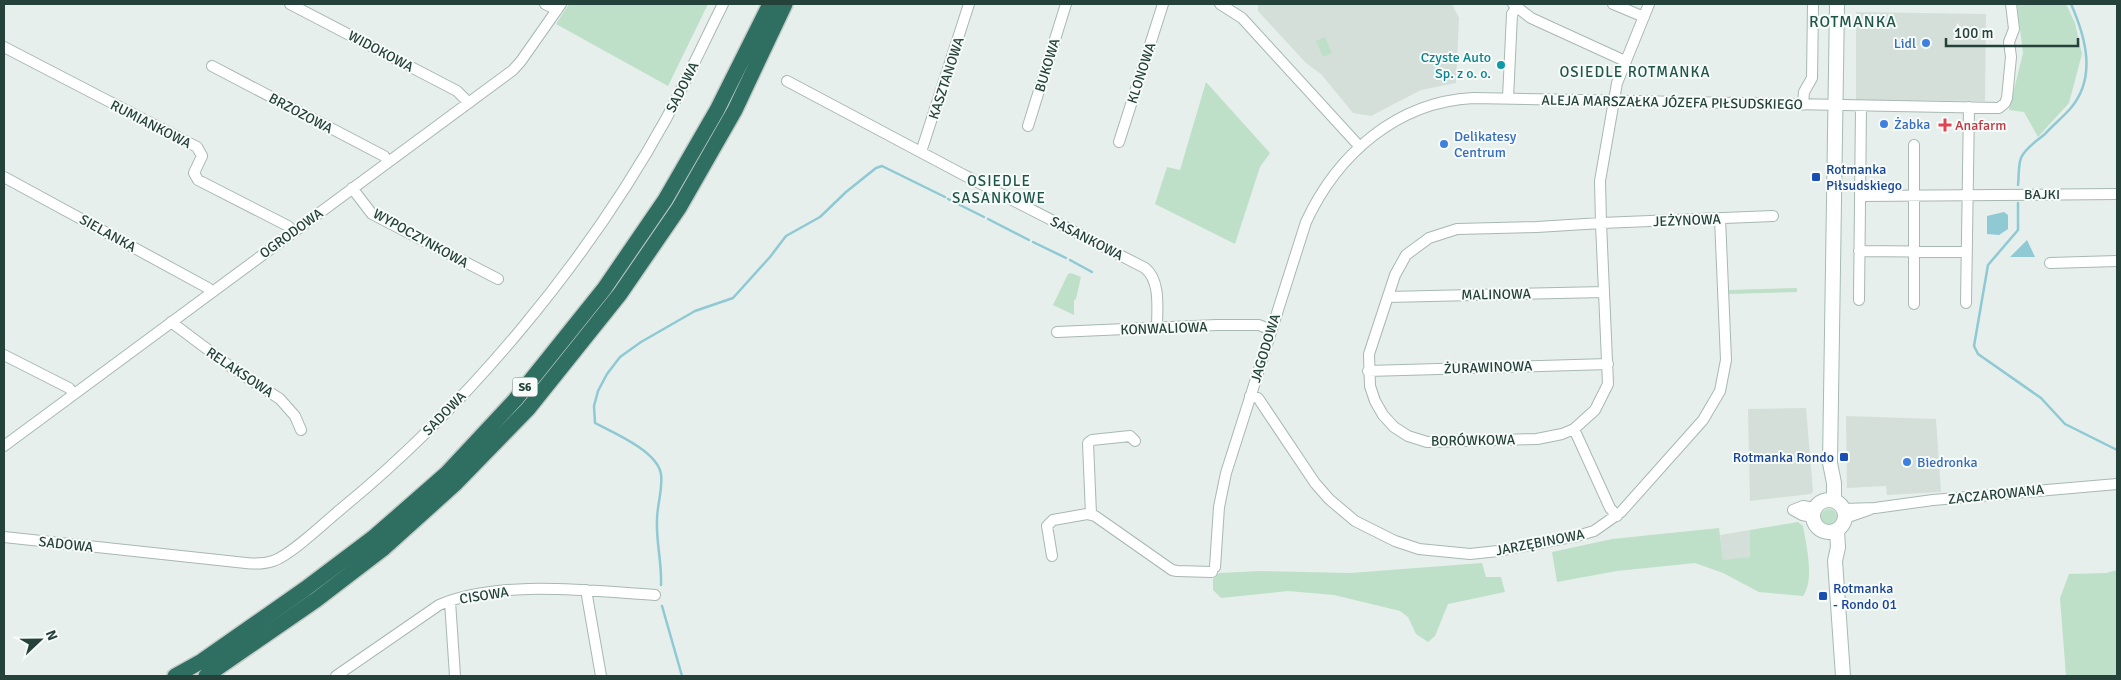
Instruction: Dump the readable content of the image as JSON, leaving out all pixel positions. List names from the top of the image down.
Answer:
{
  "streets": {
    "highway": ["S6"],
    "street": [
      "WIDOKOWA",
      "BUKOWA",
      "KLONOWA",
      "KASZTANOWA",
      "SADOWA",
      "ALEJA MARSZAŁKA JÓZEFA PIŁSUDSKIEGO",
      "BRZOZOWA",
      "RUMIANKOWA",
      "BAJKI",
      "JEŻYNOWA",
      "SIELANKA",
      "OGRODOWA",
      "WYPOCZYNKOWA",
      "SASANKOWA",
      "MALINOWA",
      "KONWALIOWA",
      "JAGODOWA",
      "ŻURAWINOWA",
      "RELAKSOWA",
      "BORÓWKOWA",
      "ZACZAROWANA",
      "JARZĘBINOWA",
      "CISOWA"
    ]
  },
  "crossings": [
    ["WIDOKOWA", "OGRODOWA"],
    ["KASZTANOWA", "SASANKOWA"],
    ["ALEJA MARSZAŁKA JÓZEFA PIŁSUDSKIEGO", "JAGODOWA"],
    ["ALEJA MARSZAŁKA JÓZEFA PIŁSUDSKIEGO", "BORÓWKOWA"],
    ["BRZOZOWA", "OGRODOWA"],
    ["RUMIANKOWA", "OGRODOWA"],
    ["JEŻYNOWA", "BORÓWKOWA"],
    ["JEŻYNOWA", "JARZĘBINOWA"],
    ["SIELANKA", "OGRODOWA"],
    ["OGRODOWA", "WYPOCZYNKOWA"],
    ["OGRODOWA", "RELAKSOWA"],
    ["SASANKOWA", "KONWALIOWA"],
    ["MALINOWA", "BORÓWKOWA"],
    ["KONWALIOWA", "JAGODOWA"],
    ["JAGODOWA", "JARZĘBINOWA"],
    ["ŻURAWINOWA", "BORÓWKOWA"]
  ],
  "districts": ["ROTMANKA", "OSIEDLE ROTMANKA", "OSIEDLE SASANKOWE"],
  "places": {
    "other": [
      "Lidl",
      "Czyste Auto Sp. z o. o.",
      "Żabka",
      "Delikatesy Centrum",
      "Biedronka"
    ],
    "health": ["Anafarm"],
    "transit": ["Rotmanka Piłsudskiego", "Rotmanka Rondo", "Rotmanka - Rondo 01"]
  },
  "scale_bar": "100 m",
  "north": "right"
}
